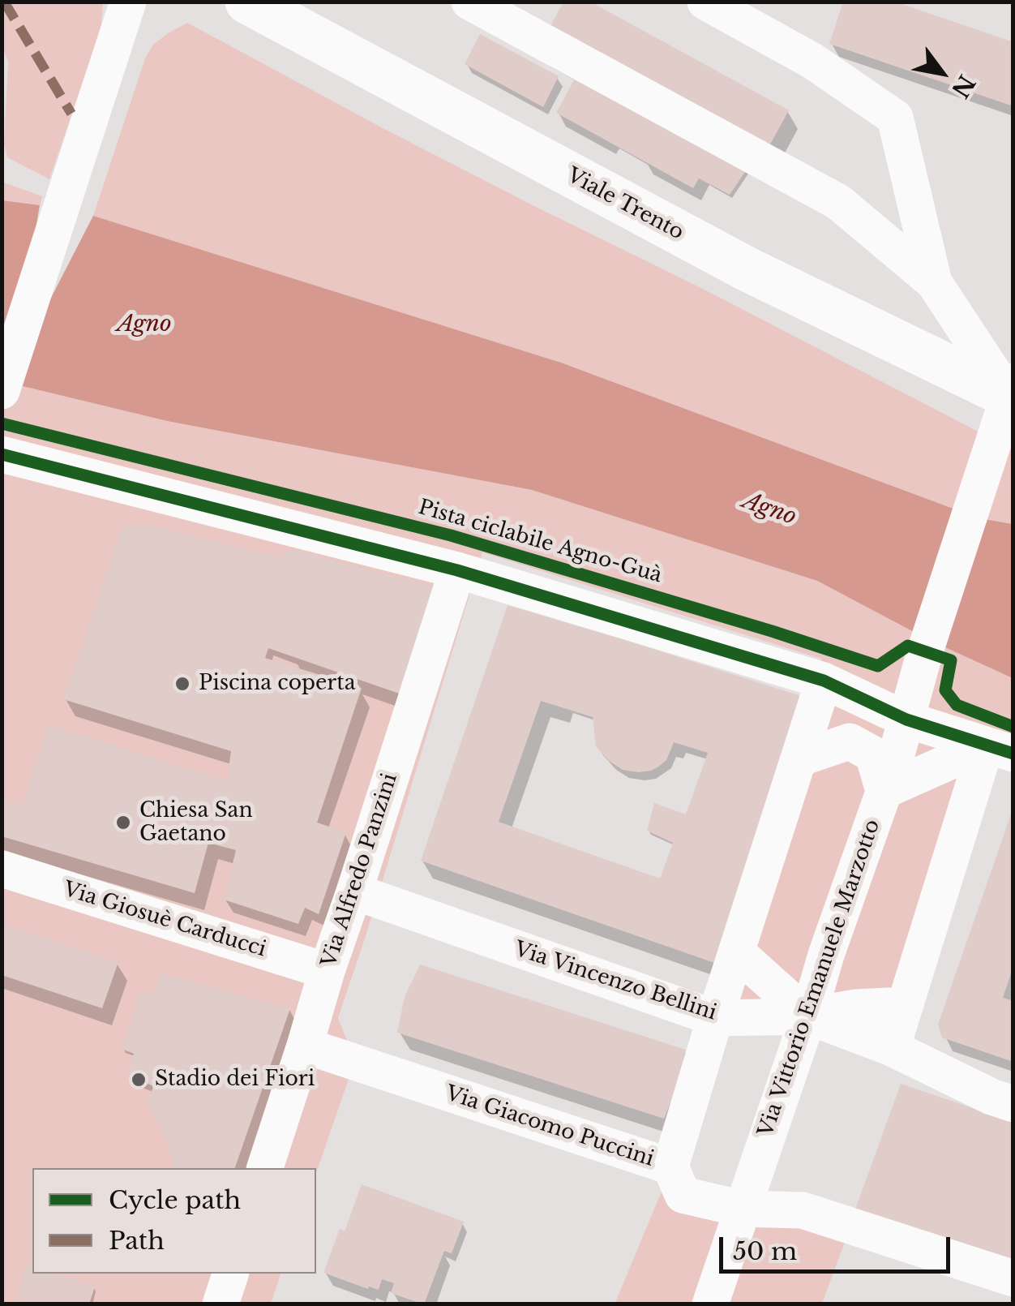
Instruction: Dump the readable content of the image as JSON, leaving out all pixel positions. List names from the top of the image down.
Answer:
{
  "streets": {
    "main road": ["Viale Trento"],
    "street": [
      "Via Alfredo Panzini",
      "Via Giosuè Carducci",
      "Via Vittorio Emanuele Marzotto",
      "Via Vincenzo Bellini",
      "Via Giacomo Puccini"
    ],
    "cycle path": ["Pista ciclabile Agno-Guà"]
  },
  "crossings": [
    ["Viale Trento", "Via Vittorio Emanuele Marzotto"],
    ["Via Alfredo Panzini", "Via Giosuè Carducci"],
    ["Via Alfredo Panzini", "Via Vincenzo Bellini"],
    ["Via Alfredo Panzini", "Via Giacomo Puccini"],
    ["Via Vittorio Emanuele Marzotto", "Via Vincenzo Bellini"],
    ["Via Vittorio Emanuele Marzotto", "Via Giacomo Puccini"]
  ],
  "water": ["Agno"],
  "places": ["Piscina coperta", "Chiesa San Gaetano", "Stadio dei Fiori"],
  "legend": ["Cycle path", "Path"],
  "scale_bar": "50 m",
  "north": "bottom right"
}
